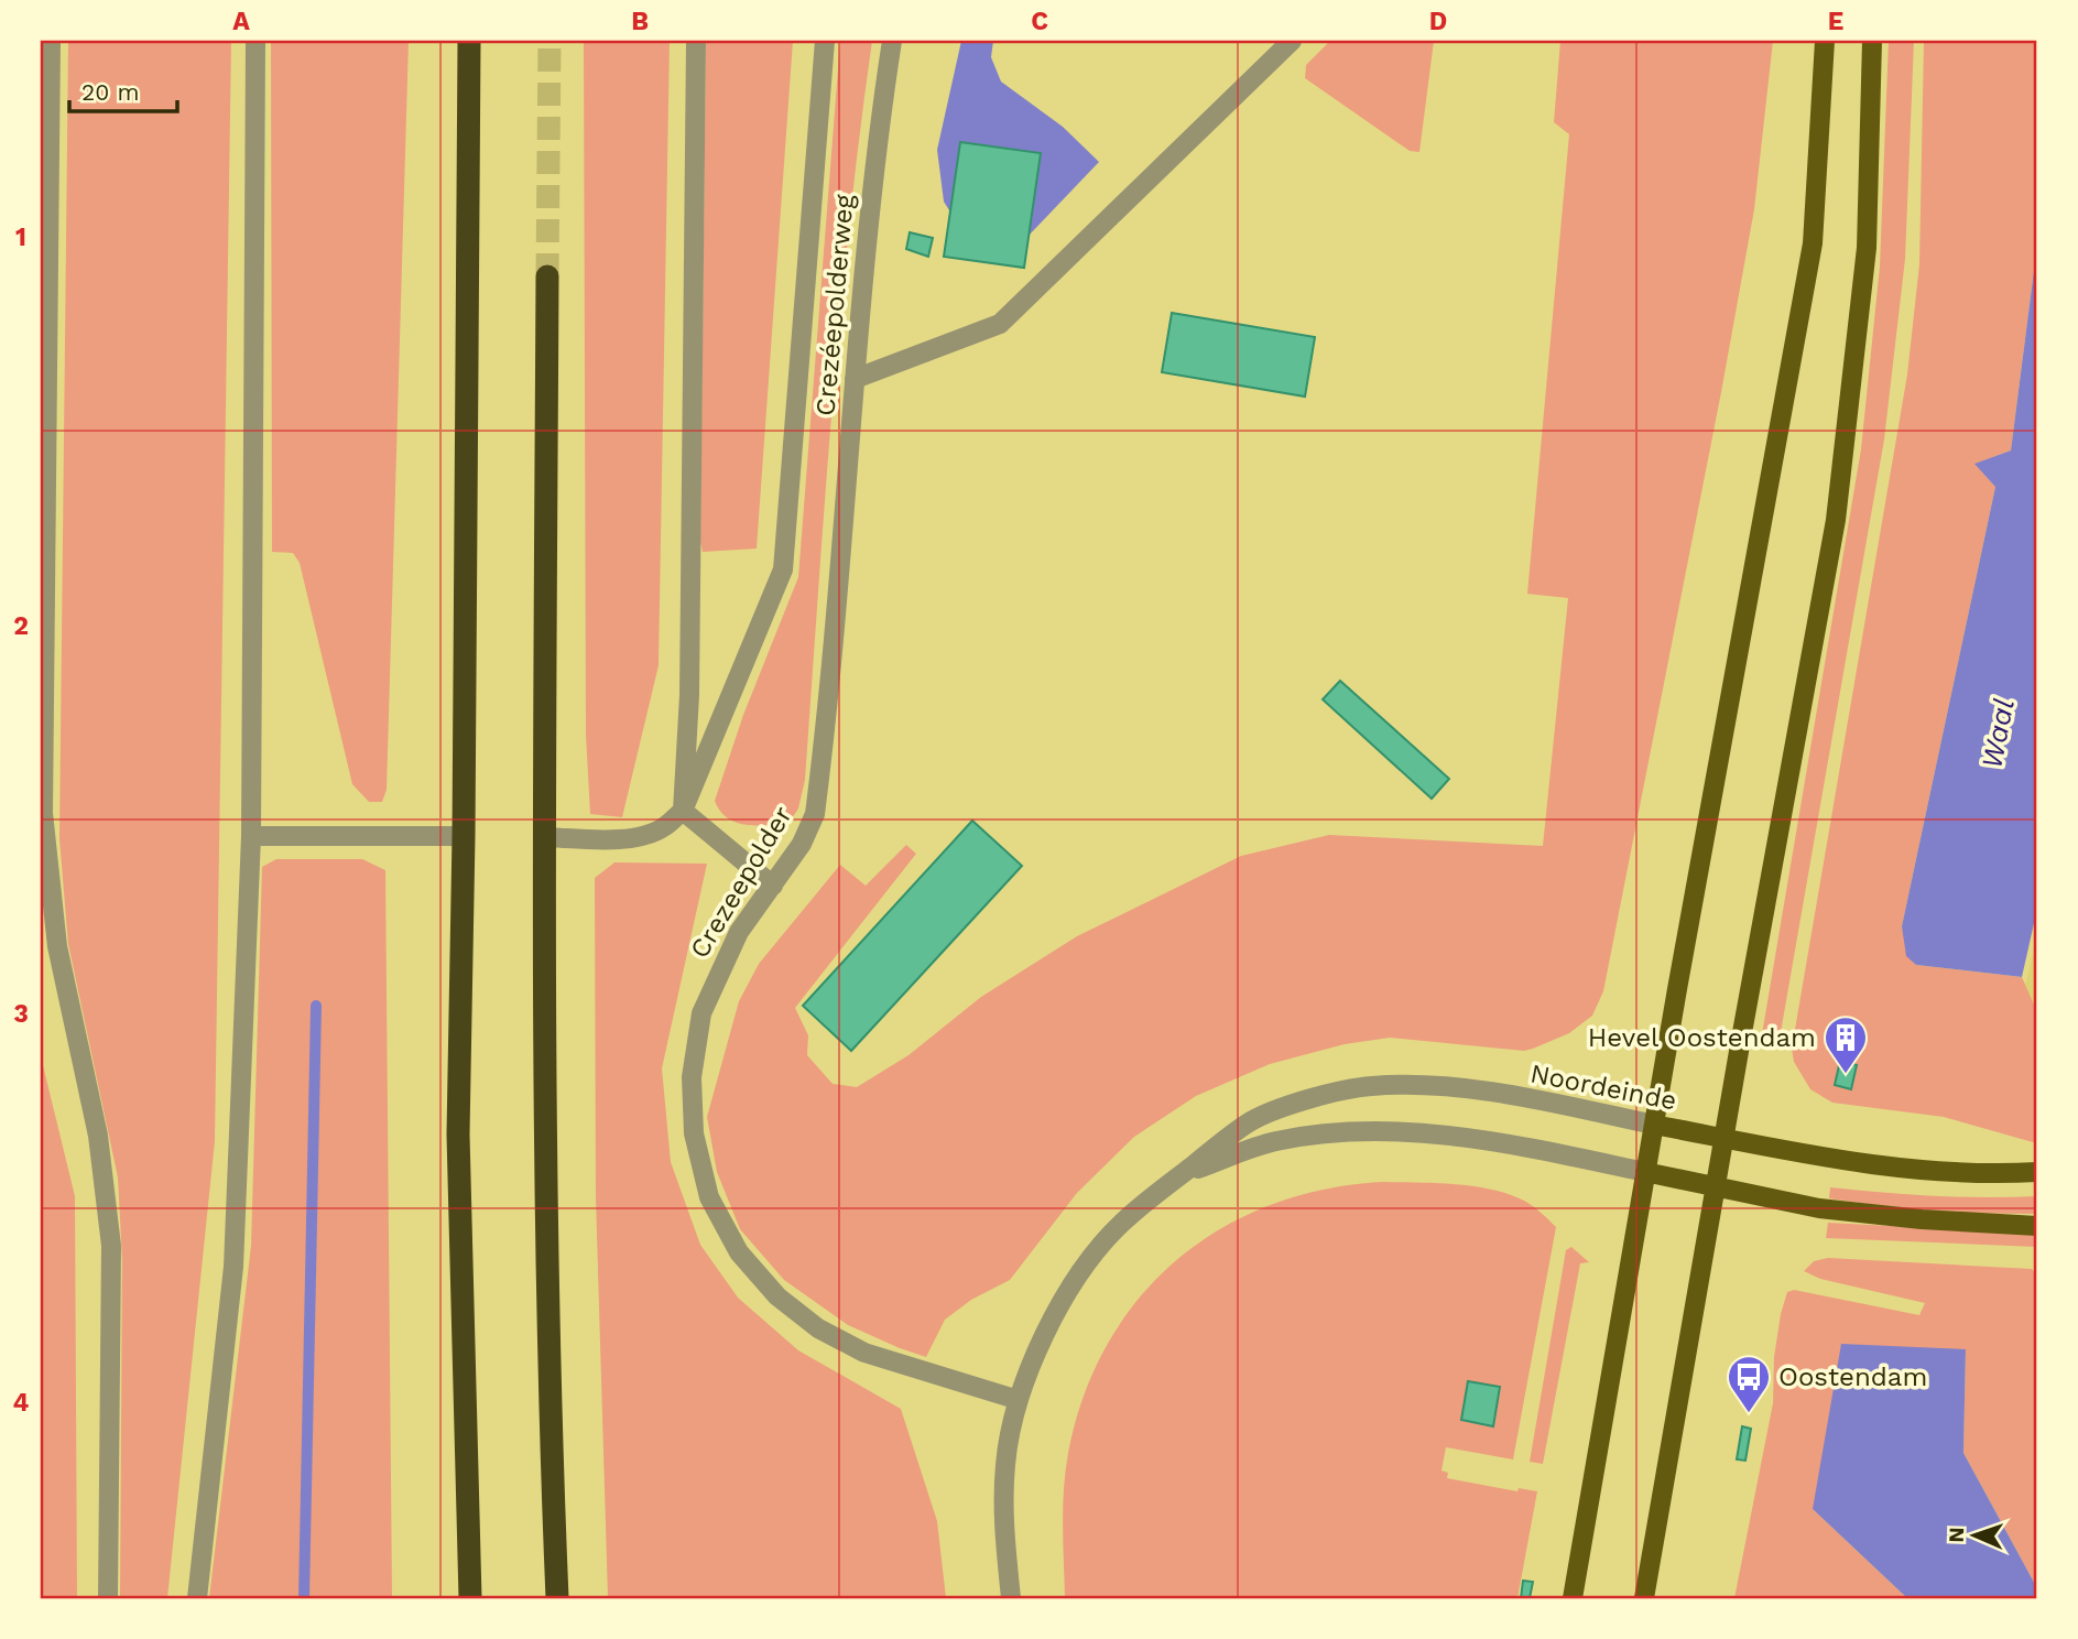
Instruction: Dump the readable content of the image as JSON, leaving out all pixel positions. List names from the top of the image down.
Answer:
{
  "streets": {
    "main road": ["Noordeinde"],
    "street": ["Crezéepolderweg", "Crezeepolder"]
  },
  "crossings": [
    ["Crezéepolderweg", "Crezeepolder"],
    ["Crezeepolder", "Noordeinde"]
  ],
  "water": ["Waal"],
  "places": {
    "building": ["Hevel Oostendam"],
    "bus stop": ["Oostendam"]
  },
  "scale_bar": "20 m",
  "north": "left",
  "grid": {
    "columns": [
      "A",
      "B",
      "C",
      "D",
      "E"
    ],
    "rows": [
      "1",
      "2",
      "3",
      "4"
    ]
  }
}
